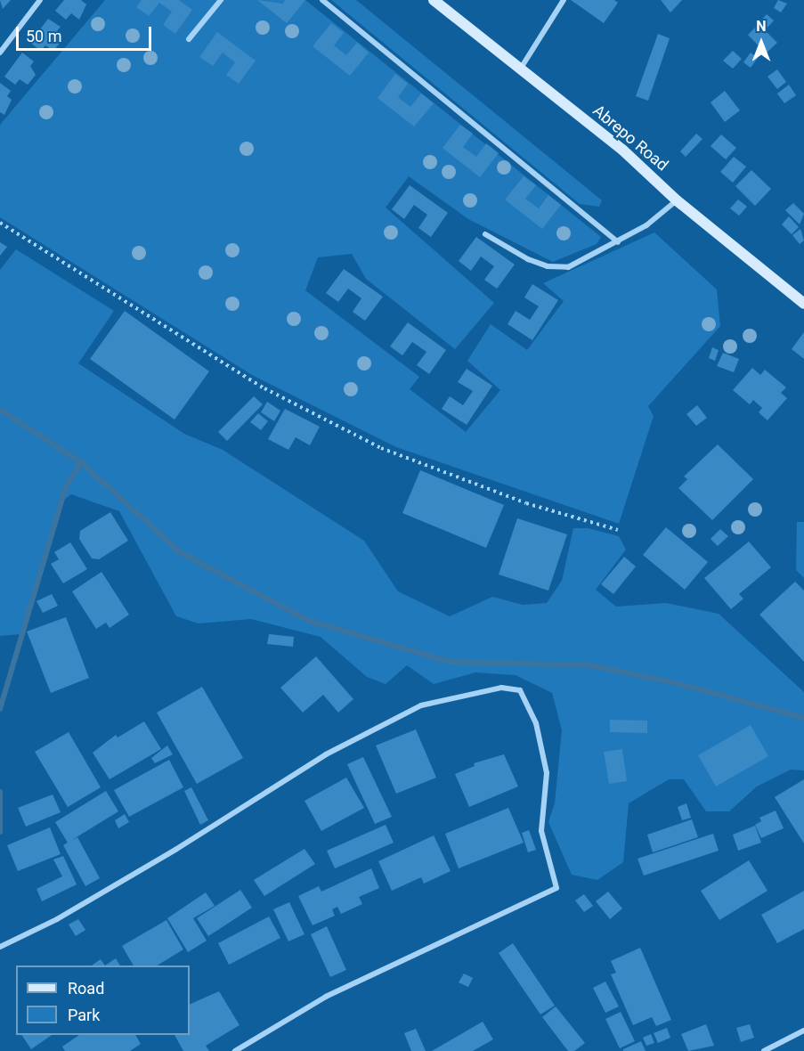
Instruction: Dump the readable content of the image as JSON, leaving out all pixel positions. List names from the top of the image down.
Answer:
{
  "streets": {
    "main road": ["Abrepo Road"]
  },
  "legend": ["Road", "Park"],
  "scale_bar": "50 m",
  "north": "top"
}
